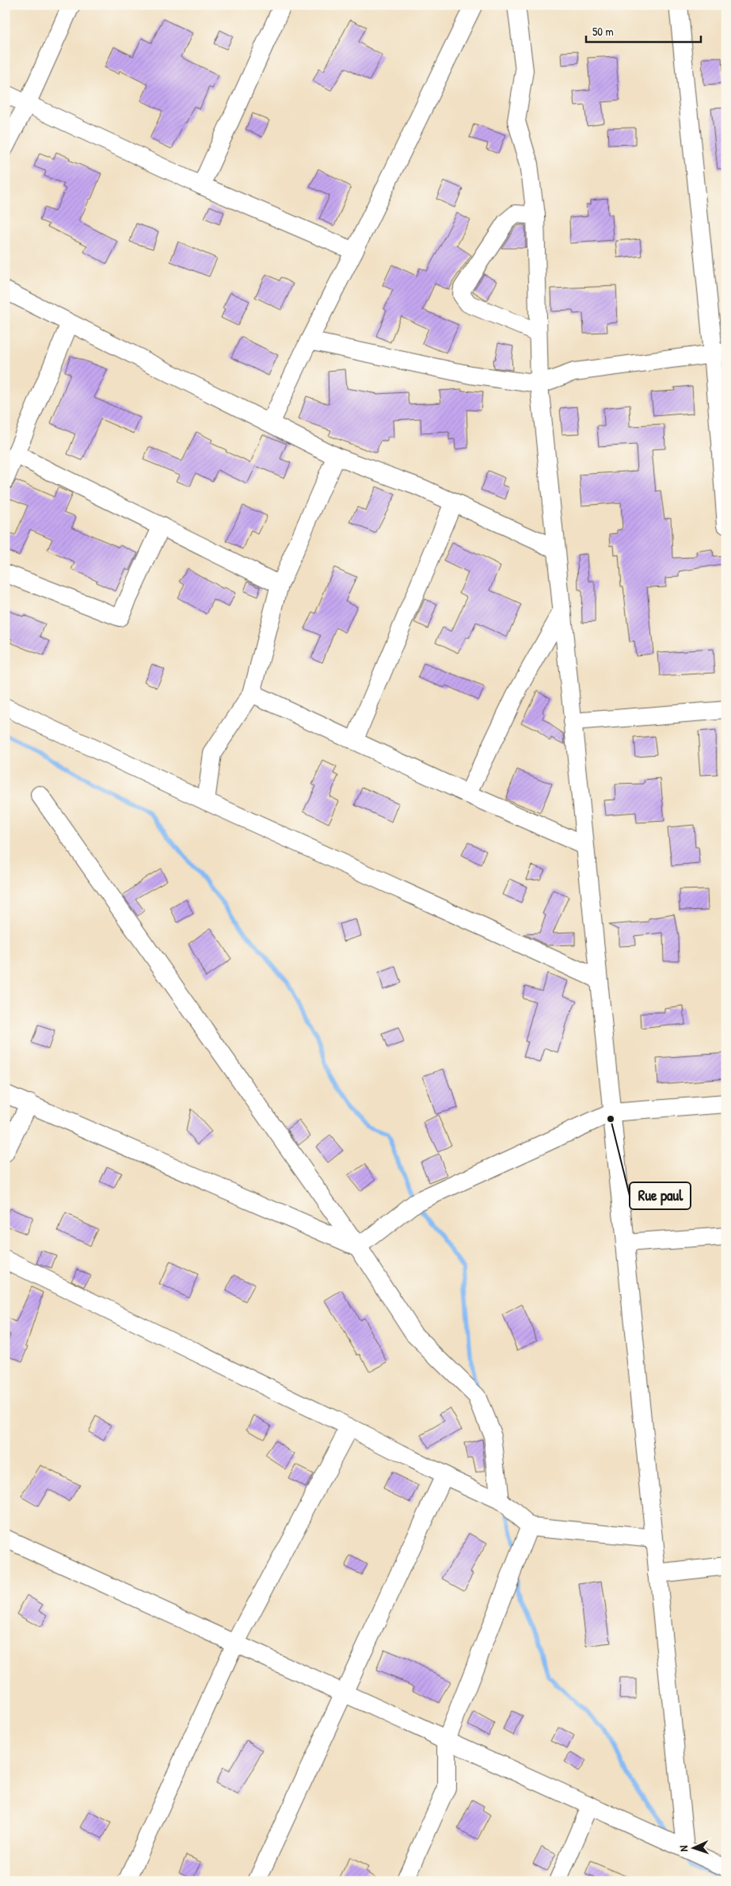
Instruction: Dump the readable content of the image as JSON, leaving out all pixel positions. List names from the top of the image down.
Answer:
{
  "places": ["Rue paul"],
  "scale_bar": "50 m",
  "north": "left"
}
